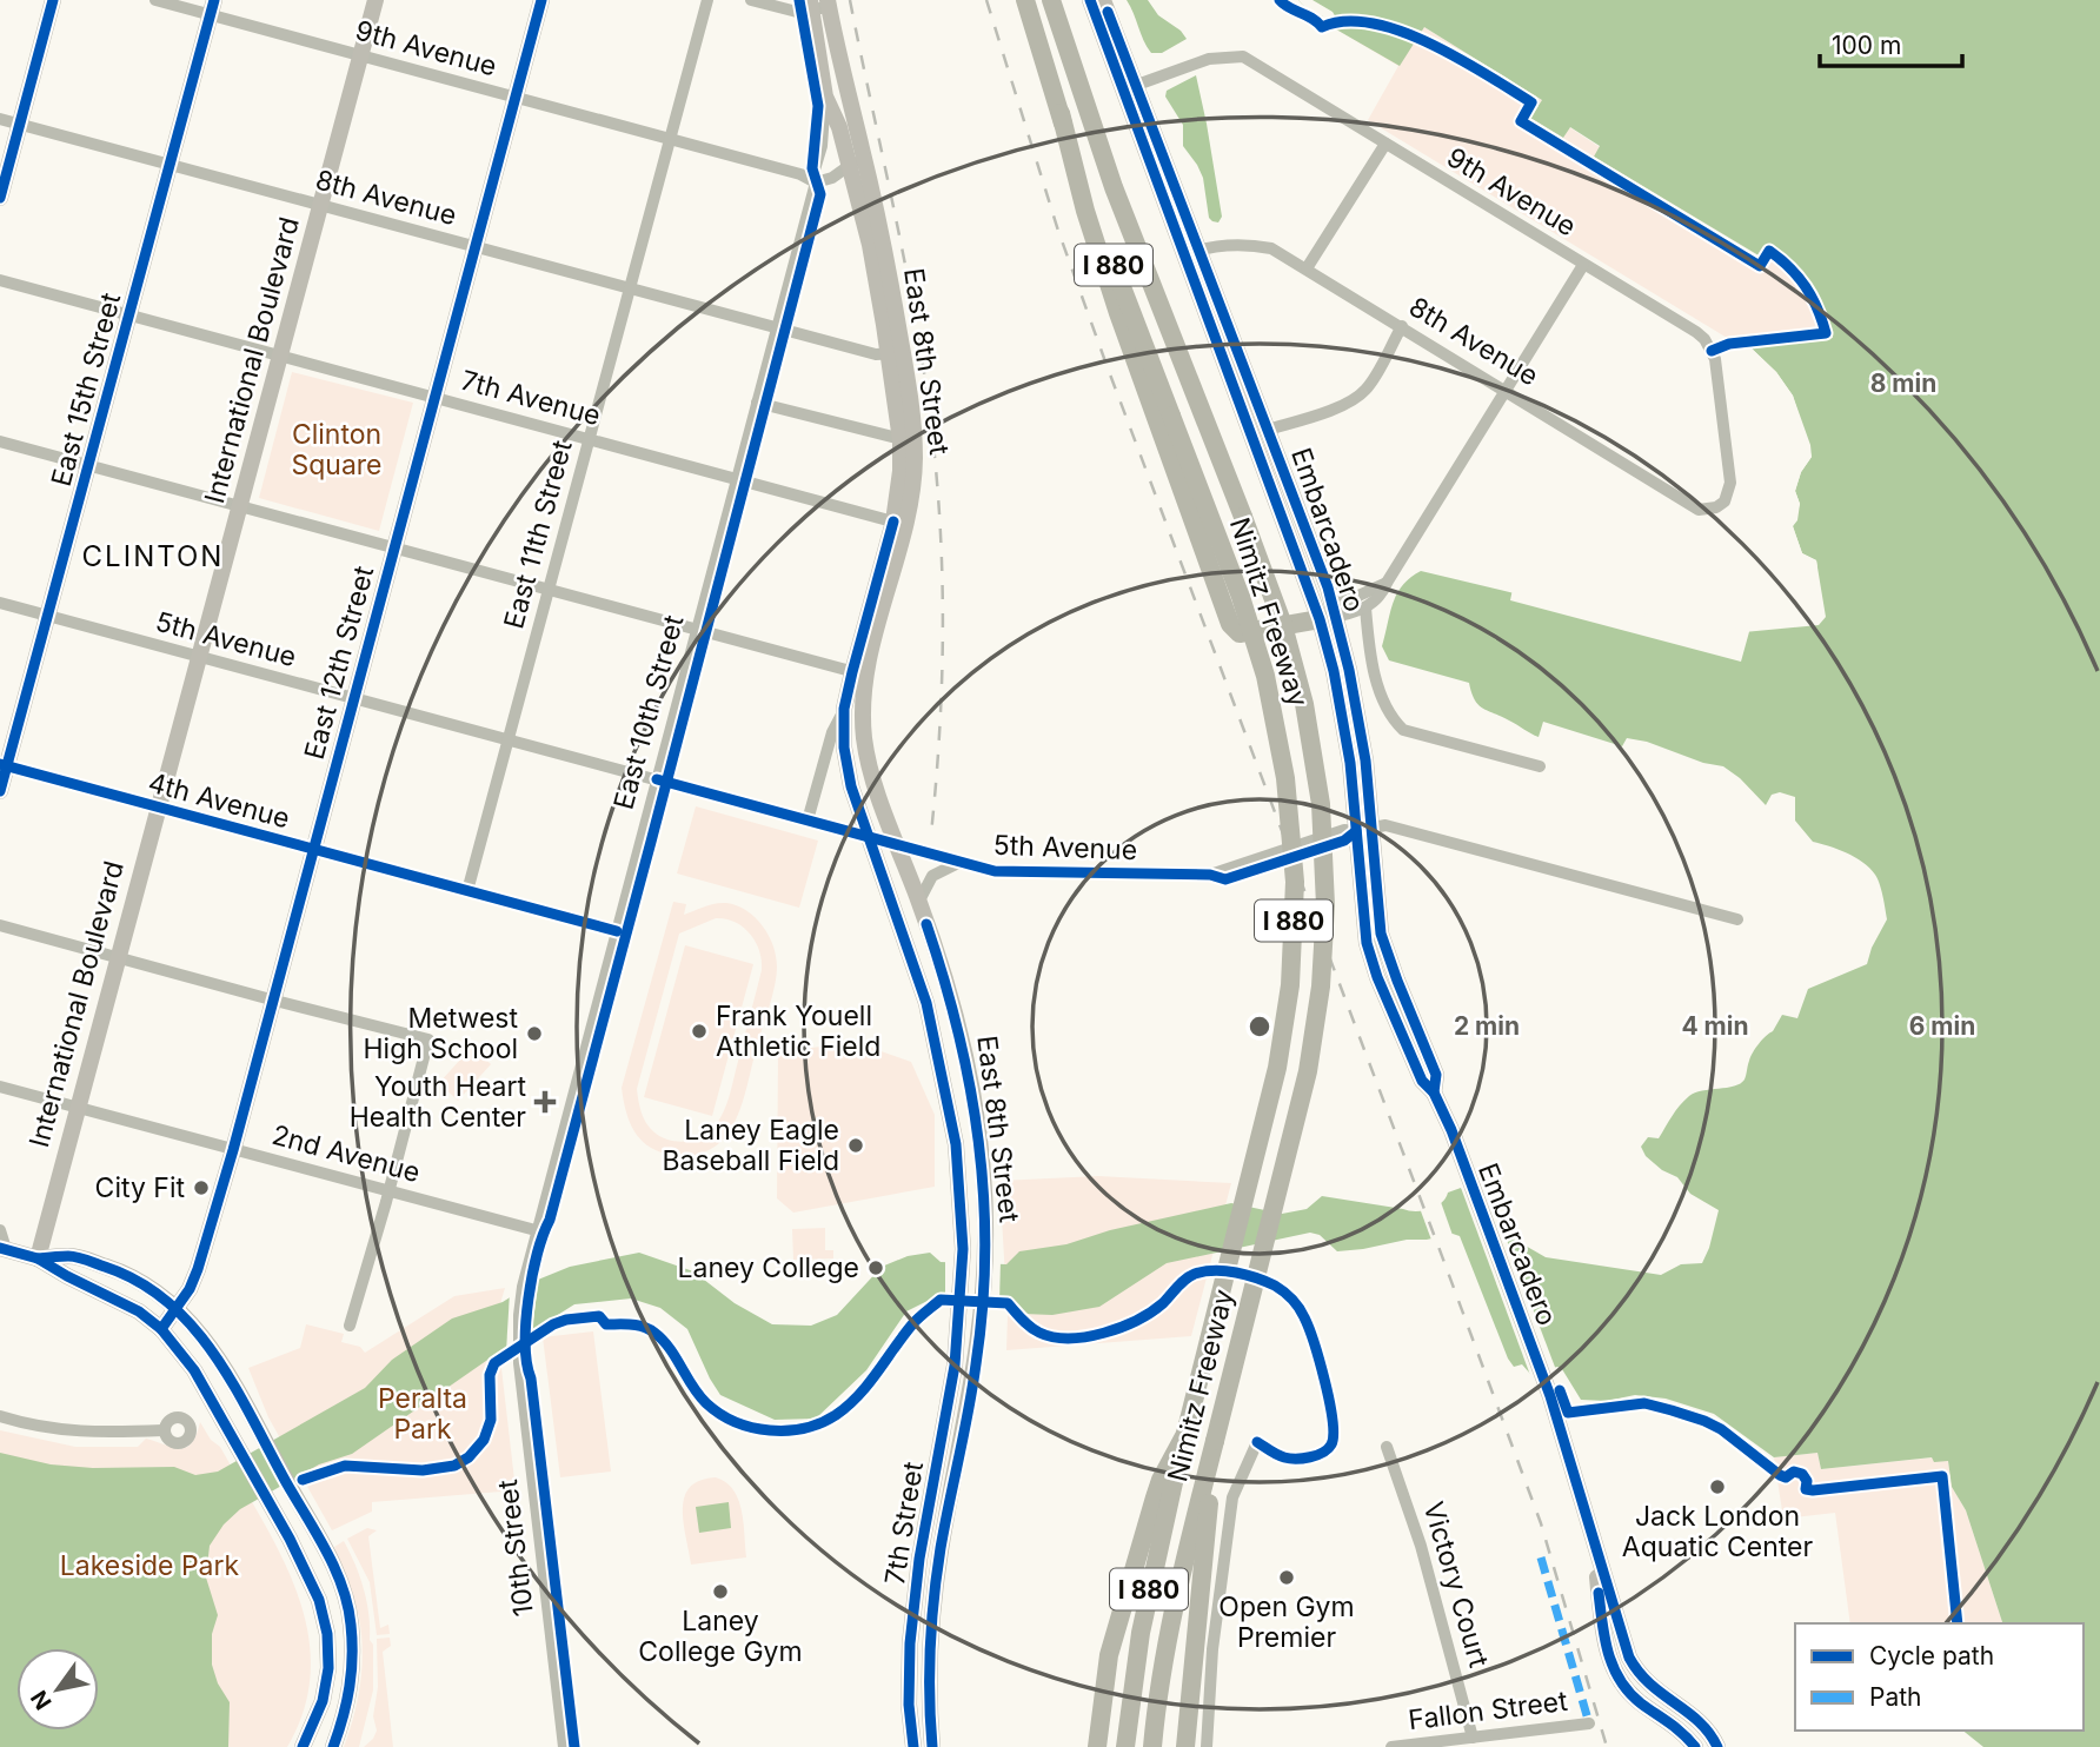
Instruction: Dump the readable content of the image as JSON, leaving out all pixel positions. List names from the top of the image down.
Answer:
{
  "streets": {
    "highway": ["I 880", "Nimitz Freeway"],
    "main road": [
      "International Boulevard",
      "East 8th Street",
      "East 15th Street",
      "Embarcadero",
      "East 12th Street",
      "7th Street"
    ],
    "street": [
      "9th Avenue",
      "8th Avenue",
      "7th Avenue",
      "East 11th Street",
      "5th Avenue",
      "East 10th Street",
      "4th Avenue",
      "2nd Avenue",
      "10th Street",
      "Victory Court",
      "Fallon Street"
    ]
  },
  "crossings": [
    ["9th Avenue", "8th Avenue"],
    ["9th Avenue", "International Boulevard"],
    ["9th Avenue", "East 15th Street"],
    ["9th Avenue", "Embarcadero"],
    ["9th Avenue", "East 11th Street"],
    ["9th Avenue", "East 12th Street"],
    ["9th Avenue", "East 10th Street"],
    ["8th Avenue", "International Boulevard"],
    ["8th Avenue", "East 8th Street"],
    ["8th Avenue", "East 15th Street"],
    ["8th Avenue", "Embarcadero"],
    ["8th Avenue", "East 11th Street"],
    ["8th Avenue", "East 12th Street"],
    ["8th Avenue", "East 10th Street"],
    ["International Boulevard", "7th Avenue"],
    ["International Boulevard", "5th Avenue"],
    ["International Boulevard", "4th Avenue"],
    ["International Boulevard", "2nd Avenue"],
    ["East 8th Street", "7th Avenue"],
    ["East 8th Street", "5th Avenue"],
    ["East 8th Street", "East 10th Street"],
    ["East 8th Street", "7th Street"],
    ["East 15th Street", "7th Avenue"],
    ["East 15th Street", "5th Avenue"],
    ["East 15th Street", "4th Avenue"],
    ["7th Avenue", "East 11th Street"],
    ["7th Avenue", "East 12th Street"],
    ["7th Avenue", "East 10th Street"],
    ["Embarcadero", "5th Avenue"],
    ["East 11th Street", "5th Avenue"],
    ["East 11th Street", "4th Avenue"],
    ["5th Avenue", "East 12th Street"],
    ["5th Avenue", "East 10th Street"],
    ["East 12th Street", "4th Avenue"],
    ["East 12th Street", "2nd Avenue"],
    ["East 10th Street", "4th Avenue"],
    ["East 10th Street", "2nd Avenue"],
    ["East 10th Street", "10th Street"],
    ["Victory Court", "Fallon Street"]
  ],
  "districts": ["CLINTON"],
  "parks": ["Clinton Square", "Peralta Park", "Lakeside Park"],
  "places": {
    "other": [
      "Frank Youell Athletic Field",
      "Metwest High School",
      "Laney Eagle Baseball Field",
      "City Fit",
      "Laney College",
      "Jack London Aquatic Center",
      "Open Gym Premier",
      "Laney College Gym"
    ],
    "health": ["Youth Heart Health Center"]
  },
  "legend": ["Cycle path", "Path"],
  "scale_bar": "100 m",
  "north": "bottom left",
  "rings": [
    "8 min",
    "2 min",
    "4 min",
    "6 min"
  ]
}
